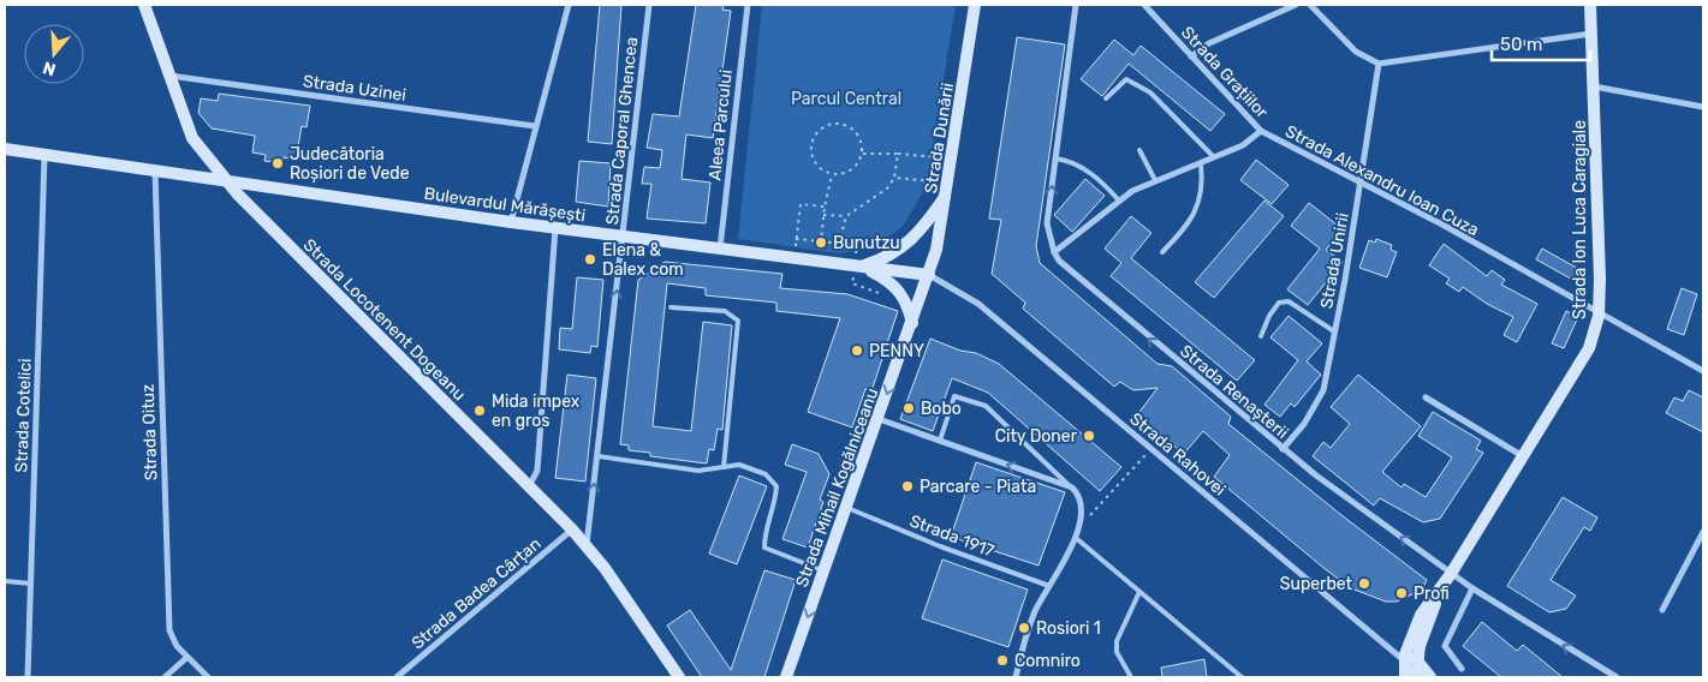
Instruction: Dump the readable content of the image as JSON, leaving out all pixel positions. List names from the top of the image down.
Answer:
{
  "streets": {
    "main road": [
      "Strada Dunării",
      "Bulevardul Mărășești",
      "Strada Ion Luca Caragiale",
      "Strada Locotenent Dogeanu",
      "Strada Mihail Kogălniceanu"
    ],
    "street": [
      "Strada Grațiilor",
      "Strada Uzinei",
      "Aleea Parcului",
      "Strada Caporal Ghencea",
      "Strada Alexandru Ioan Cuza",
      "Strada Unirii",
      "Strada Renașterii",
      "Strada Cotelici",
      "Strada Oituz",
      "Strada Rahovei",
      "Strada Badea Cârțan"
    ],
    "lane": ["Strada 1917"]
  },
  "crossings": [
    ["Strada Grațiilor", "Strada Alexandru Ioan Cuza"],
    ["Strada Uzinei", "Strada Locotenent Dogeanu"],
    ["Aleea Parcului", "Bulevardul Mărășești"],
    ["Strada Caporal Ghencea", "Bulevardul Mărășești"],
    ["Strada Caporal Ghencea", "Strada Locotenent Dogeanu"],
    ["Strada Dunării", "Bulevardul Mărășești"],
    ["Strada Dunării", "Strada Rahovei"],
    ["Strada Dunării", "Strada Mihail Kogălniceanu"],
    ["Strada Alexandru Ioan Cuza", "Strada Ion Luca Caragiale"],
    ["Strada Alexandru Ioan Cuza", "Strada Unirii"],
    ["Strada Alexandru Ioan Cuza", "Strada Renașterii"],
    ["Bulevardul Mărășești", "Strada Locotenent Dogeanu"],
    ["Bulevardul Mărășești", "Strada Cotelici"],
    ["Bulevardul Mărășești", "Strada Oituz"],
    ["Bulevardul Mărășești", "Strada Rahovei"],
    ["Bulevardul Mărășești", "Strada Mihail Kogălniceanu"],
    ["Strada Ion Luca Caragiale", "Strada Renașterii"],
    ["Strada Ion Luca Caragiale", "Strada Rahovei"],
    ["Strada Unirii", "Strada Renașterii"],
    ["Strada Locotenent Dogeanu", "Strada Badea Cârțan"],
    ["Strada Rahovei", "Strada Mihail Kogălniceanu"],
    ["Strada Mihail Kogălniceanu", "Strada 1917"]
  ],
  "one_way": ["Strada Caporal Ghencea", "Strada Renașterii", "Strada Mihail Kogălniceanu"],
  "parks": ["Parcul Central"],
  "places": [
    "Judecătoria Roșiori de Vede",
    "Bunutzu",
    "Elena & Dalex com",
    "PENNY",
    "Bobo",
    "Mida impex en gros",
    "City Doner",
    "Parcare - Piata",
    "Superbet",
    "Profi",
    "Rosiori 1",
    "Comniro"
  ],
  "scale_bar": "50 m",
  "north": "bottom"
}
